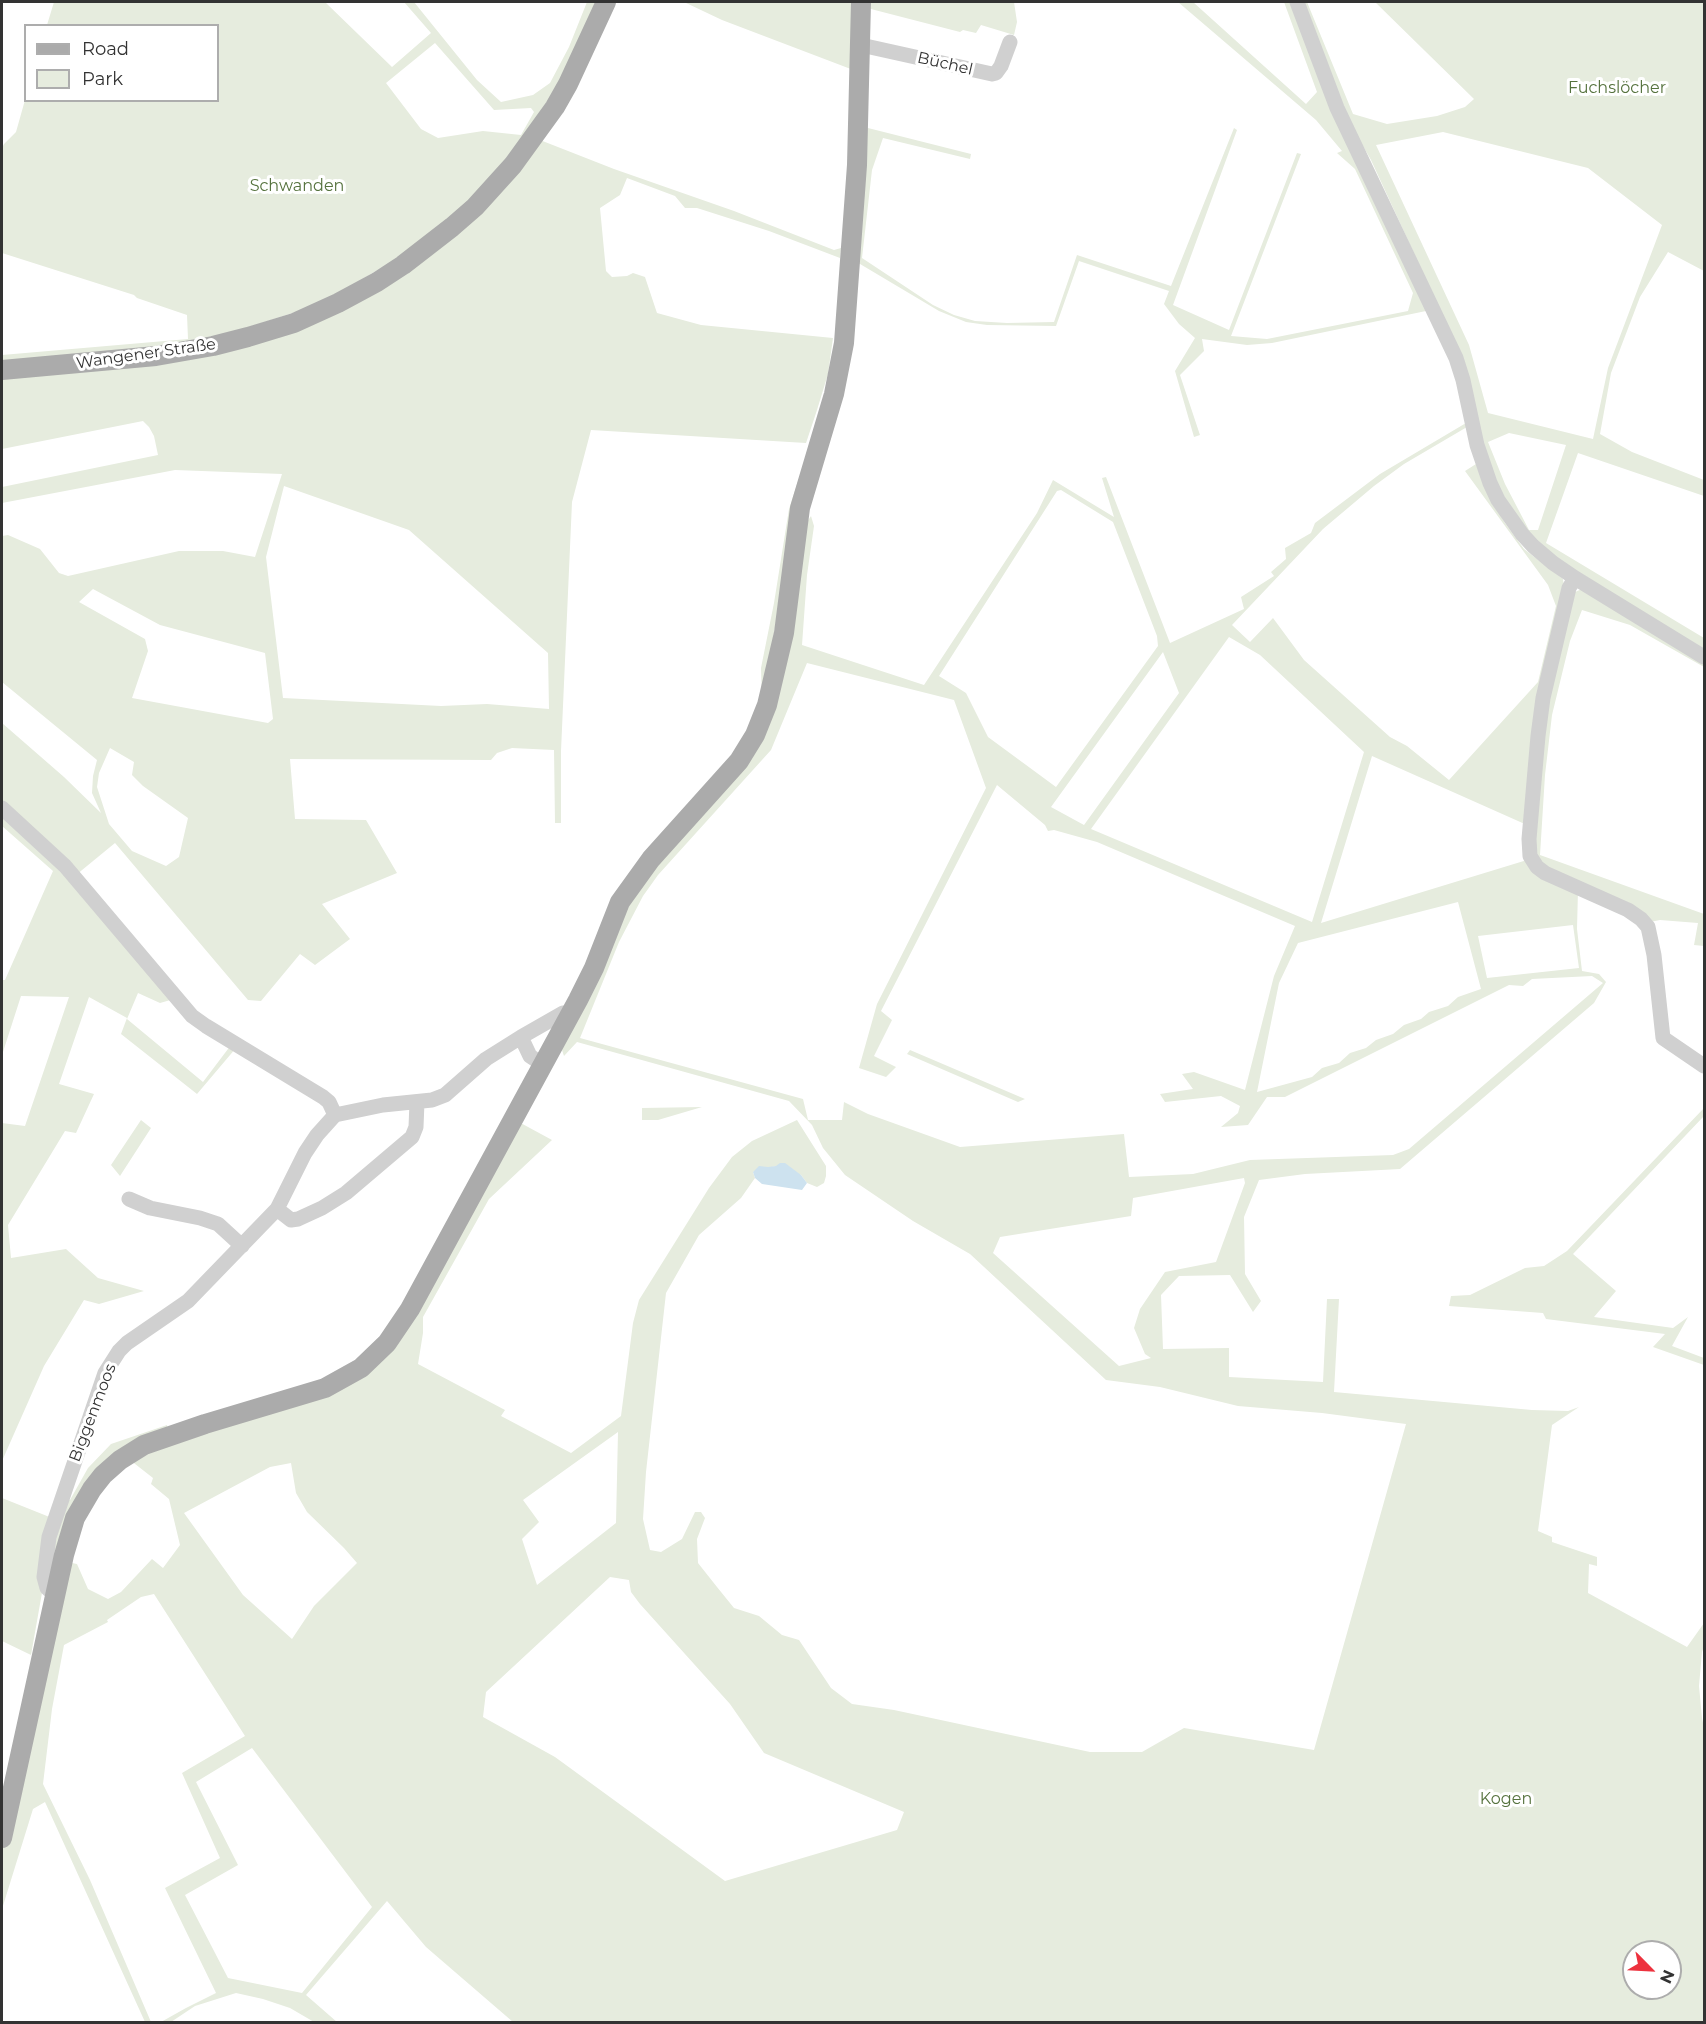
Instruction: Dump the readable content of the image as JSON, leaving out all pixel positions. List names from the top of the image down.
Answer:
{
  "streets": {
    "main road": ["Wangener Straße"],
    "street": ["Büchel", "Biggenmoos"]
  },
  "parks": ["Fuchslöcher", "Schwanden", "Kogen"],
  "legend": ["Road", "Park"],
  "north": "bottom right"
}
